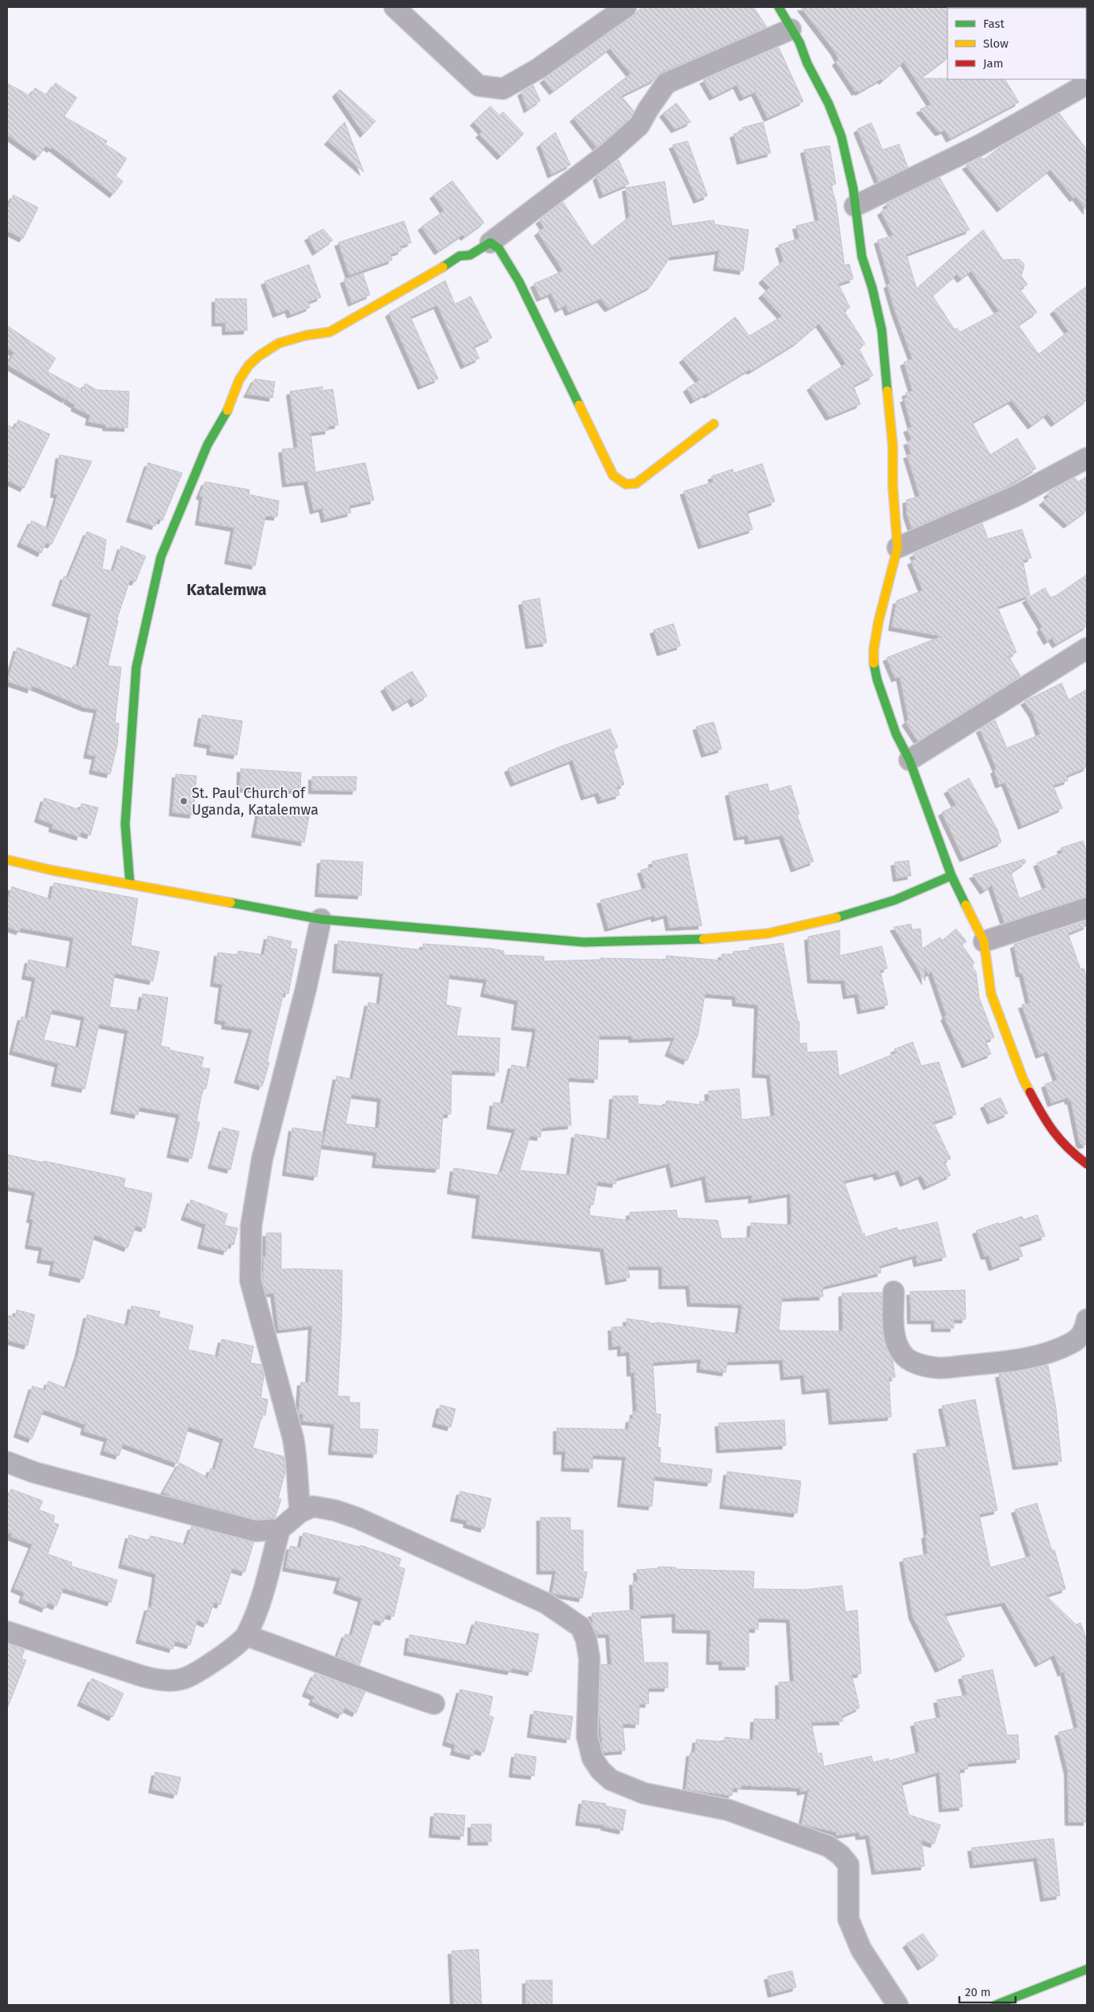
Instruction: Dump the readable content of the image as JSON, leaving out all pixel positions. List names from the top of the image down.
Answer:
{
  "districts": ["Katalemwa"],
  "places": ["St. Paul Church of Uganda, Katalemwa"],
  "legend": ["Fast", "Slow", "Jam"],
  "scale_bar": "20 m"
}
